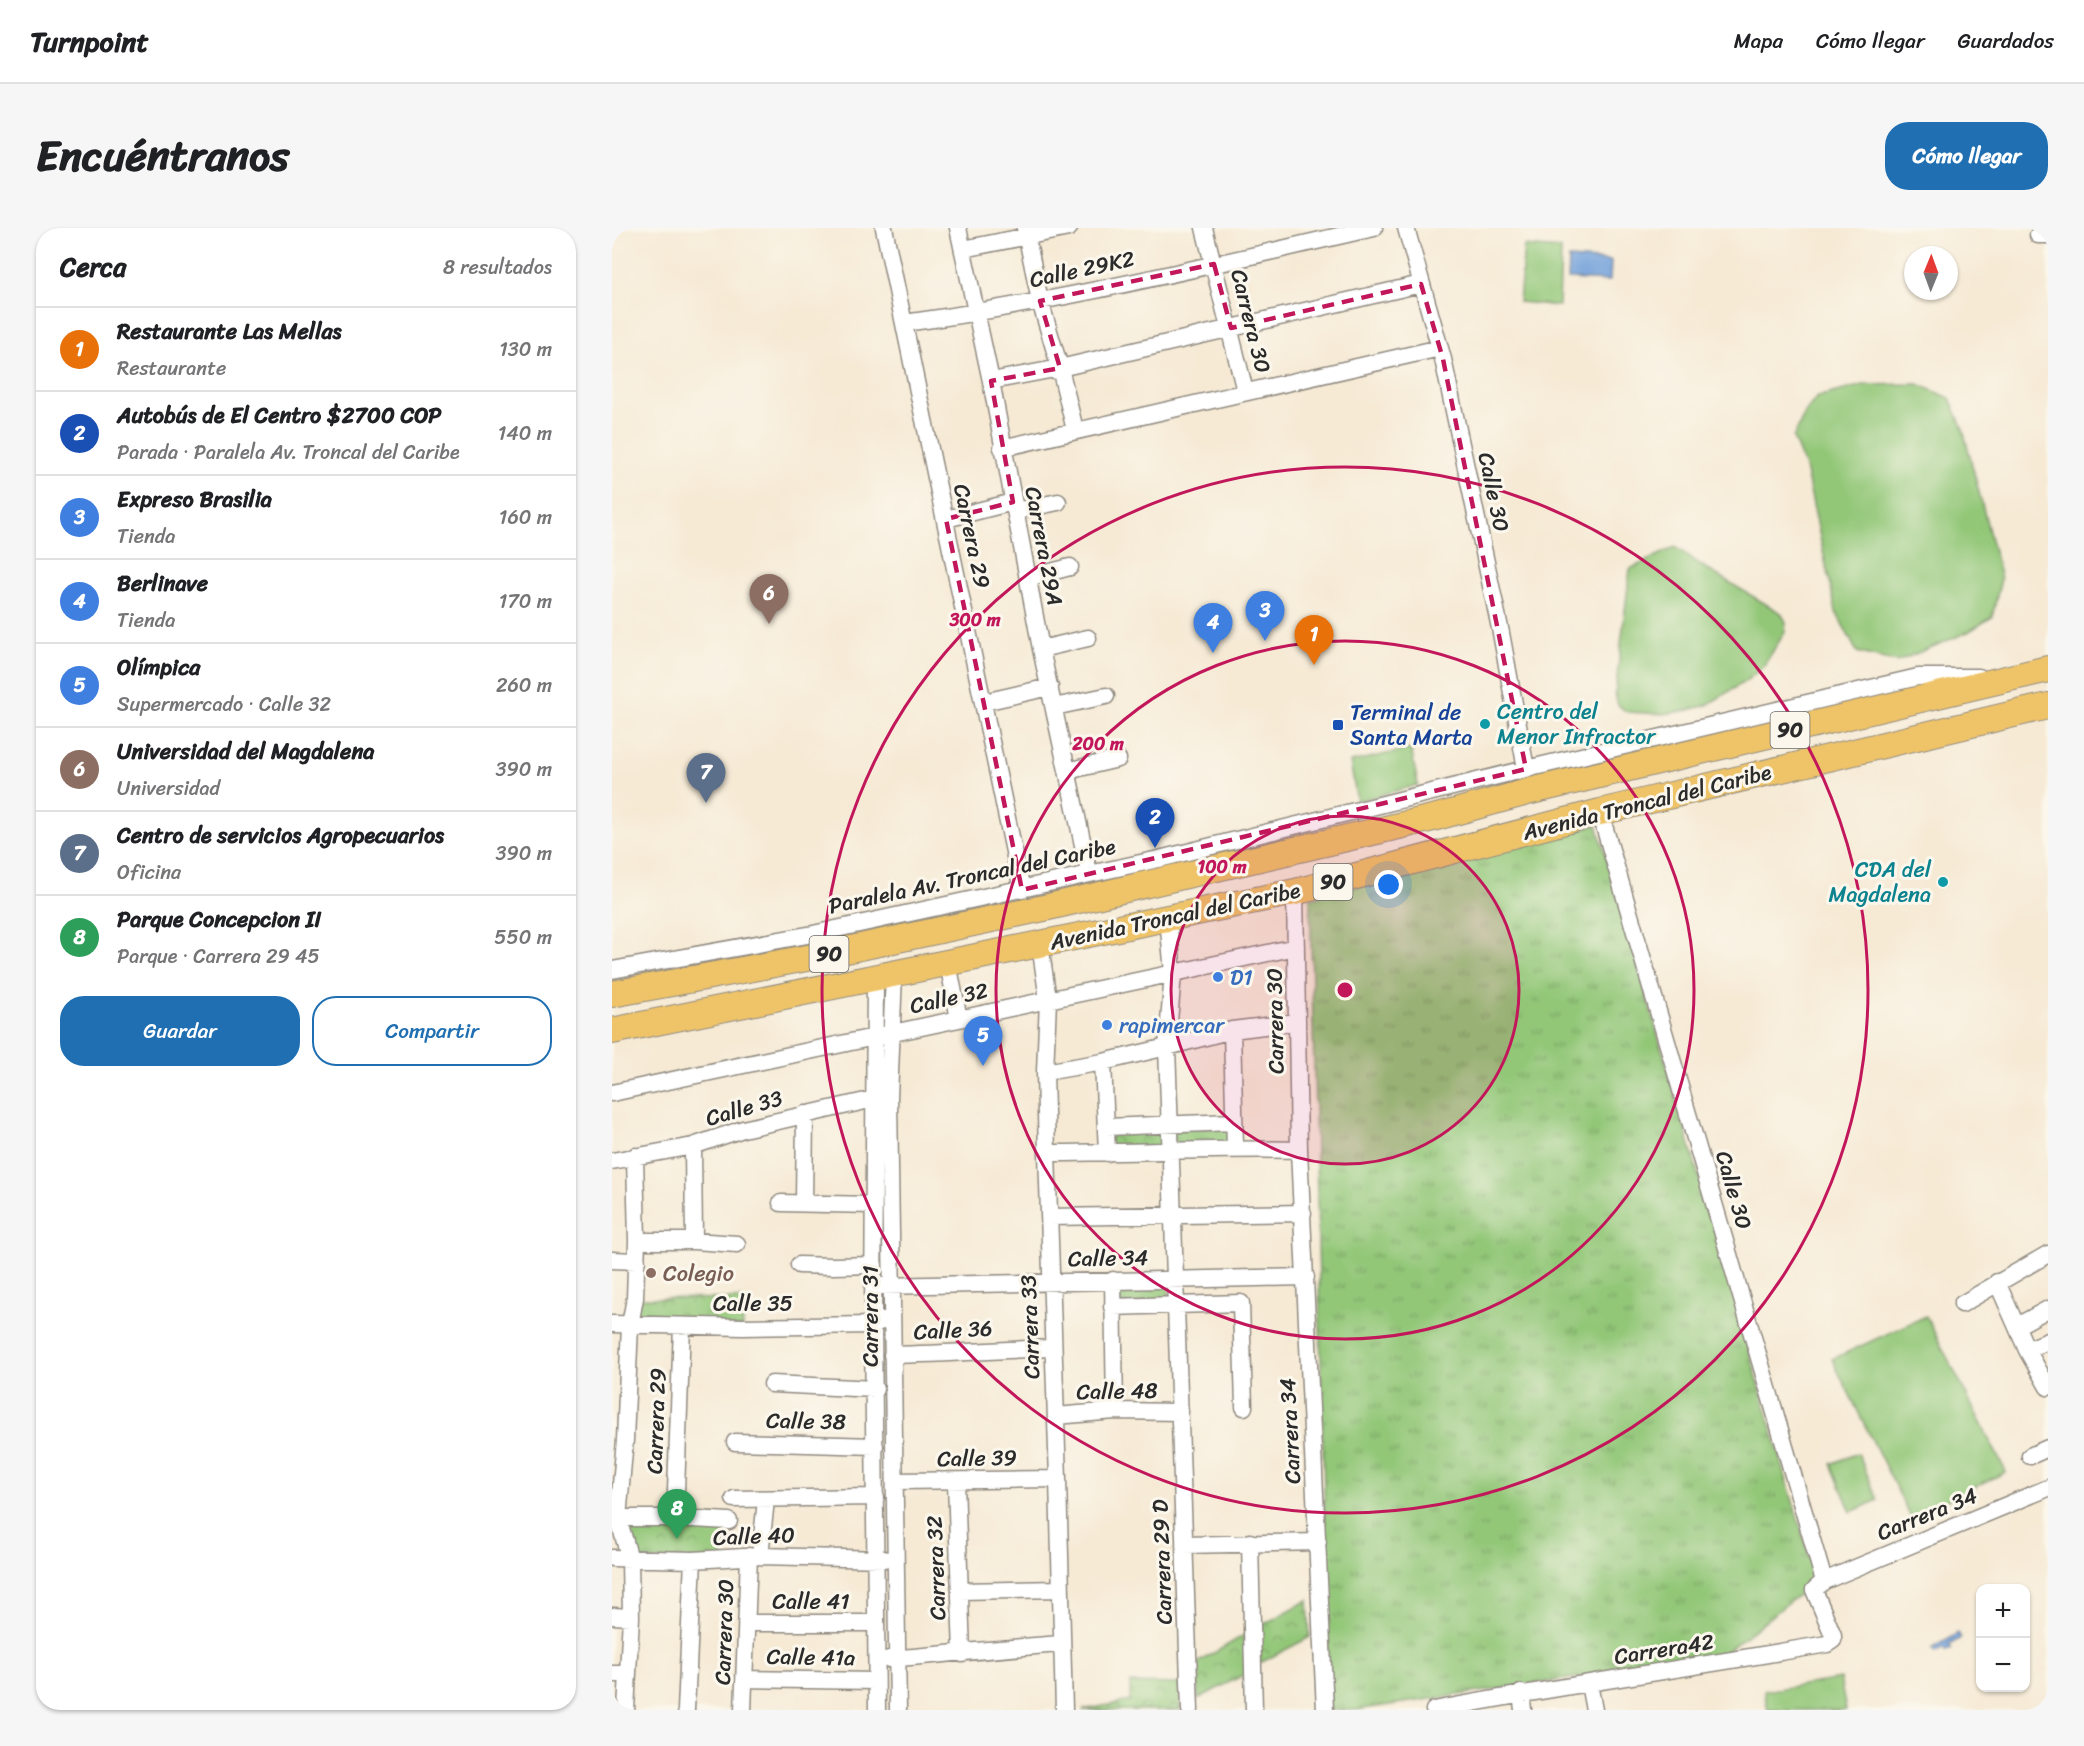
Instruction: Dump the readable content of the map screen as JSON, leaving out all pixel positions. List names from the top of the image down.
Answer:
{
  "streets": {
    "highway": ["90", "Avenida Troncal del Caribe"],
    "street": [
      "Calle 29K2",
      "Carrera 30",
      "Calle 30",
      "Carrera 29",
      "Carrera 29A",
      "Paralela Av. Troncal del Caribe",
      "Calle 32",
      "Calle 33",
      "Calle 34",
      "Calle 35",
      "Carrera 31",
      "Carrera 33",
      "Calle 36",
      "Calle 48",
      "Calle 38",
      "Carrera 34",
      "Calle 39",
      "Calle 40",
      "Carrera 29 D",
      "Carrera 32",
      "Calle 41",
      "Carrera42",
      "Calle 41a"
    ]
  },
  "crossings": [
    ["Calle 29K2", "Carrera 30"],
    ["Calle 29K2", "Carrera 29"],
    ["Calle 29K2", "Carrera 29A"],
    ["Carrera 30", "Avenida Troncal del Caribe"],
    ["Carrera 30", "Calle 32"],
    ["Carrera 30", "Carrera 34"],
    ["Carrera 30", "Calle 40"],
    ["Carrera 30", "Calle 41"],
    ["Carrera 30", "Calle 41a"],
    ["Calle 30", "Avenida Troncal del Caribe"],
    ["Calle 30", "Paralela Av. Troncal del Caribe"],
    ["Calle 30", "Carrera 34"],
    ["Calle 30", "Carrera42"],
    ["Carrera 29", "Paralela Av. Troncal del Caribe"],
    ["Carrera 29", "Calle 35"],
    ["Carrera 29A", "Paralela Av. Troncal del Caribe"],
    ["Avenida Troncal del Caribe", "Paralela Av. Troncal del Caribe"],
    ["Avenida Troncal del Caribe", "Carrera 31"],
    ["Avenida Troncal del Caribe", "Carrera 33"],
    ["Avenida Troncal del Caribe", "Carrera 29 D"],
    ["Calle 32", "Carrera 31"],
    ["Calle 32", "Carrera 33"],
    ["Calle 32", "Carrera 29 D"],
    ["Calle 33", "Carrera 31"],
    ["Calle 34", "Carrera 31"],
    ["Calle 34", "Carrera 33"],
    ["Calle 34", "Carrera 34"],
    ["Calle 34", "Carrera 29 D"],
    ["Calle 35", "Carrera 31"],
    ["Carrera 31", "Calle 36"],
    ["Carrera 31", "Calle 38"],
    ["Carrera 31", "Calle 39"],
    ["Carrera 31", "Calle 40"],
    ["Carrera 31", "Calle 41"],
    ["Carrera 31", "Calle 41a"],
    ["Carrera 33", "Calle 36"],
    ["Carrera 33", "Calle 48"],
    ["Carrera 33", "Calle 39"],
    ["Calle 48", "Carrera 29 D"],
    ["Carrera 34", "Carrera42"],
    ["Calle 39", "Carrera 32"]
  ],
  "places": {
    "other": [
      "Centro del Menor Infractor",
      "CDA del Magdalena",
      "D1",
      "rapimercar",
      "Colegio"
    ],
    "transit": ["Terminal de Santa Marta"]
  },
  "north": "top",
  "page": {
    "header": "Turnpoint",
    "nav": ["Mapa", "Cómo llegar", "Guardados"],
    "title": "Encuéntranos",
    "buttons": [
      "Cómo llegar",
      ["Guardar", "Compartir"]
    ],
    "heading": ["Cerca", "8 resultados"],
    "list": [
      {
        "mark": "1",
        "name": "Restaurante Las Mellas",
        "note": "Restaurante",
        "value": "130 m"
      },
      {
        "mark": "2",
        "name": "Autobús de El Centro $2700 COP",
        "note": "Parada · Paralela Av. Troncal del Caribe",
        "value": "140 m"
      },
      {
        "mark": "3",
        "name": "Expreso Brasilia",
        "note": "Tienda",
        "value": "160 m"
      },
      {
        "mark": "4",
        "name": "Berlinave",
        "note": "Tienda",
        "value": "170 m"
      },
      {
        "mark": "5",
        "name": "Olímpica",
        "note": "Supermercado · Calle 32",
        "value": "260 m"
      },
      {
        "mark": "6",
        "name": "Universidad del Magdalena",
        "note": "Universidad",
        "value": "390 m"
      },
      {
        "mark": "7",
        "name": "Centro de servicios Agropecuarios",
        "note": "Oficina",
        "value": "390 m"
      },
      {
        "mark": "8",
        "name": "Parque Concepcion II",
        "note": "Parque · Carrera 29 45",
        "value": "550 m"
      }
    ],
    "pins": [
      "6",
      "3",
      "4",
      "1",
      "7",
      "2",
      "5",
      "8"
    ],
    "map_buttons": ["+", "−"]
  },
  "rings": ["300 m", "200 m", "100 m"]
}
